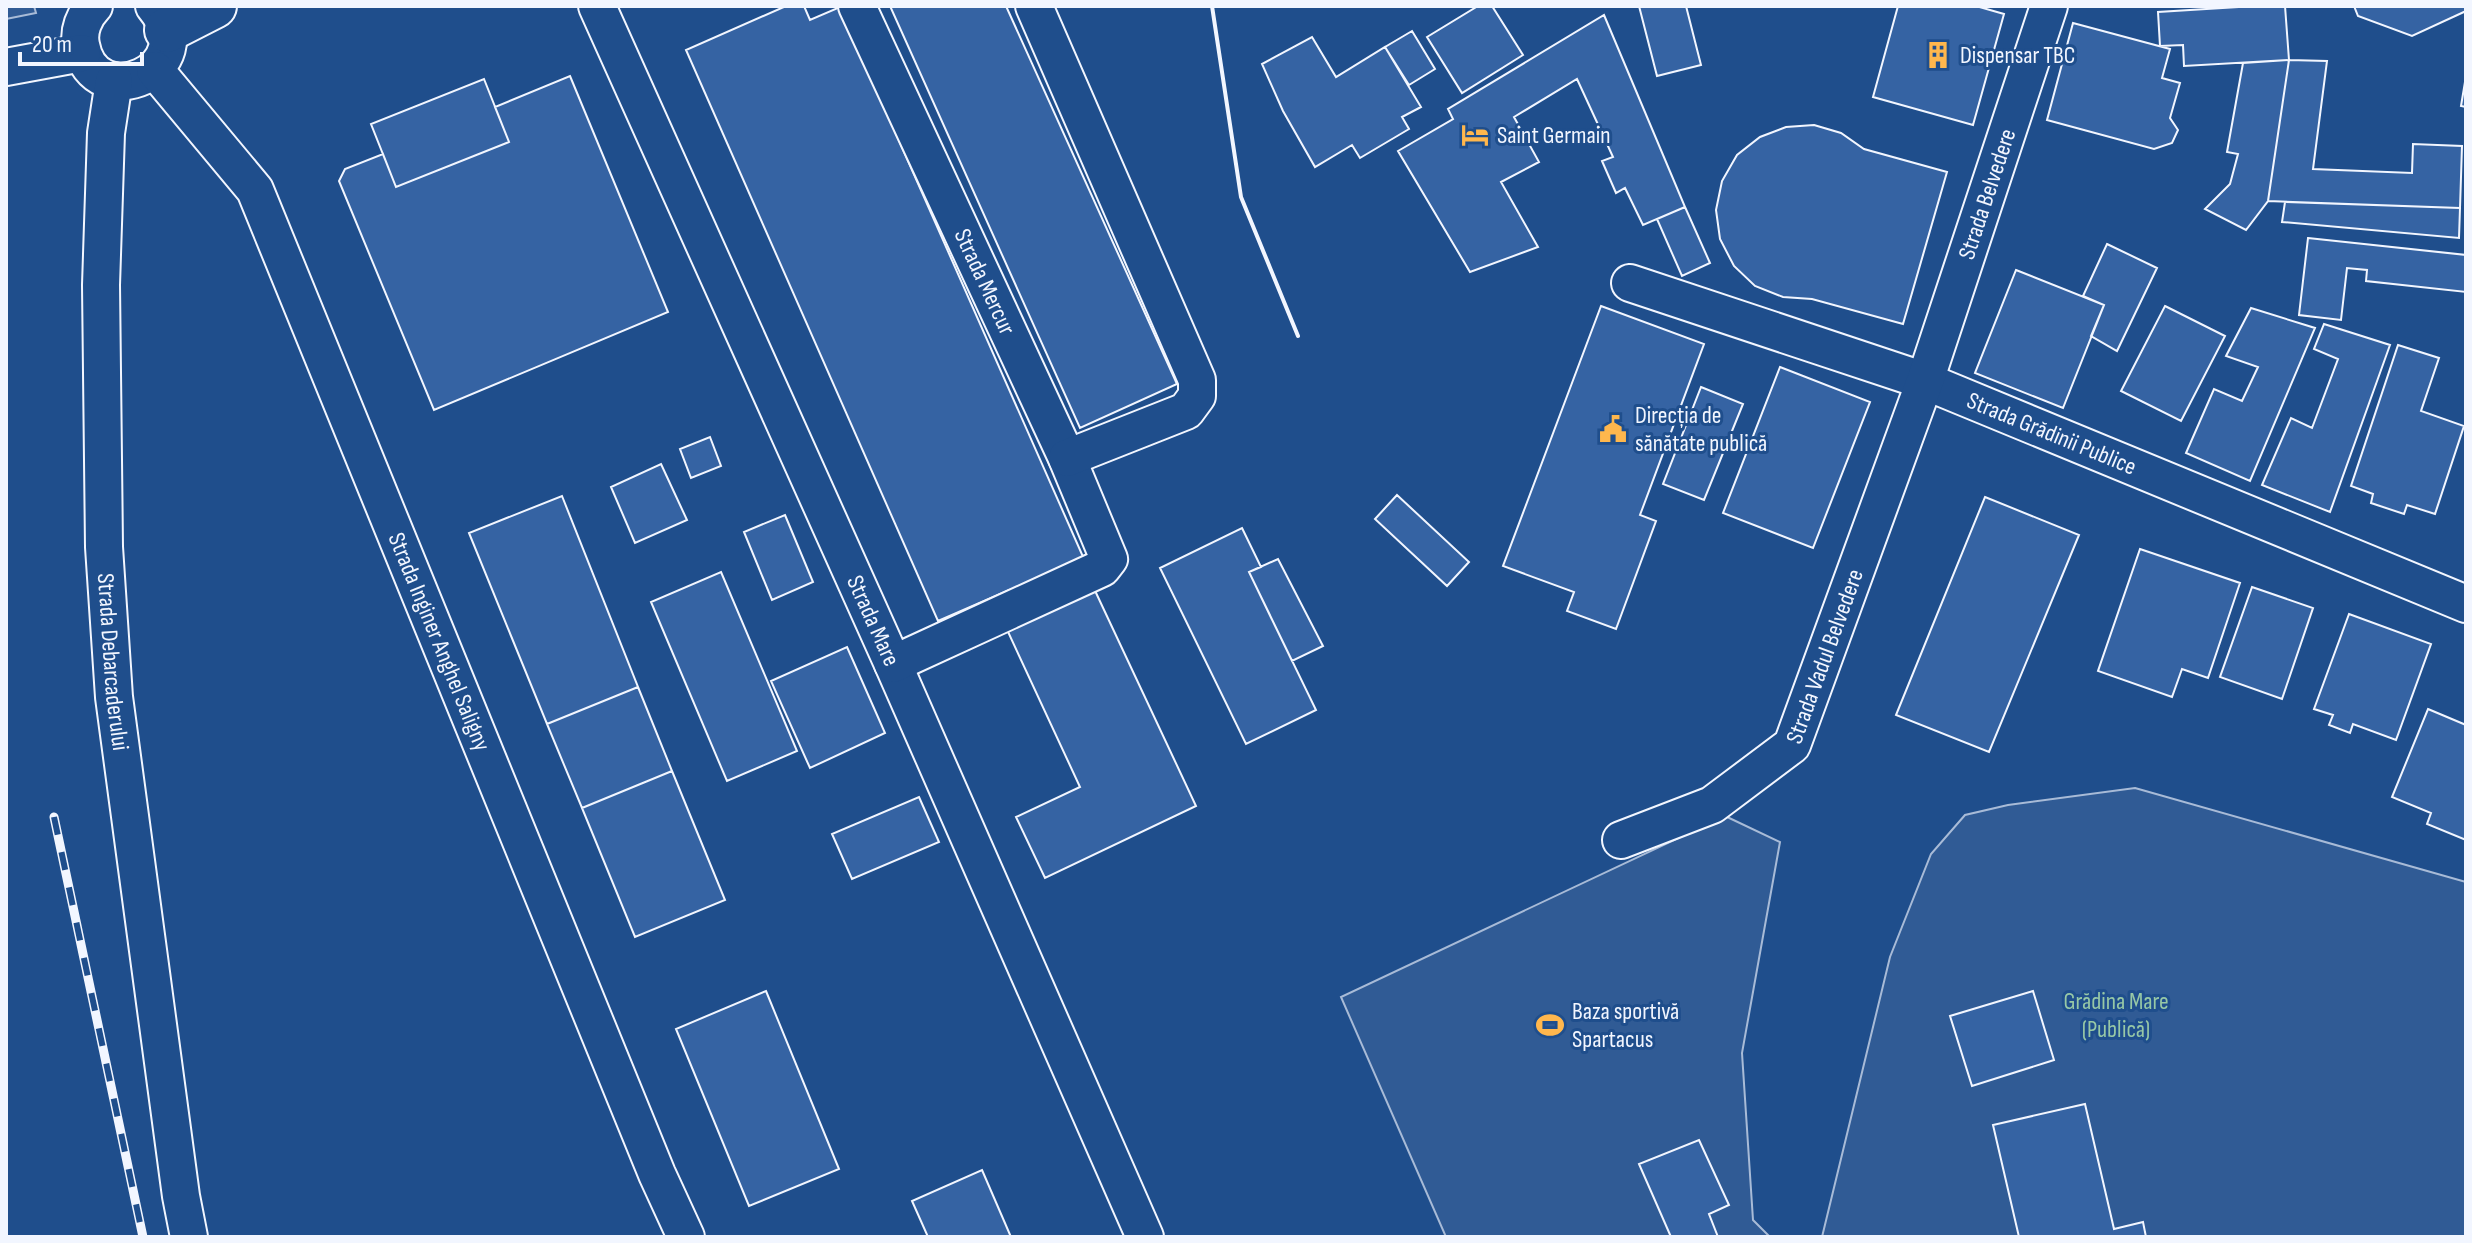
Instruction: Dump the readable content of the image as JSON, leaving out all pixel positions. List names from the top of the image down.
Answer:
{
  "streets": {
    "street": [
      "Strada Belvedere",
      "Strada Mercur",
      "Strada Grădinii Publice",
      "Strada Mare",
      "Strada Inginer Anghel Saligny",
      "Strada Vadul Belvedere",
      "Strada Debarcaderului"
    ]
  },
  "crossings": [
    ["Strada Belvedere", "Strada Grădinii Publice"],
    ["Strada Belvedere", "Strada Vadul Belvedere"],
    ["Strada Mercur", "Strada Mare"],
    ["Strada Grădinii Publice", "Strada Vadul Belvedere"]
  ],
  "parks": ["Grădina Mare (Publică)"],
  "places": {
    "building": ["Dispensar TBC"],
    "hotel": ["Saint Germain"],
    "public building": ["Direcția de sănătate publică"],
    "sports": ["Baza sportivă Spartacus"]
  },
  "scale_bar": "20 m"
}
